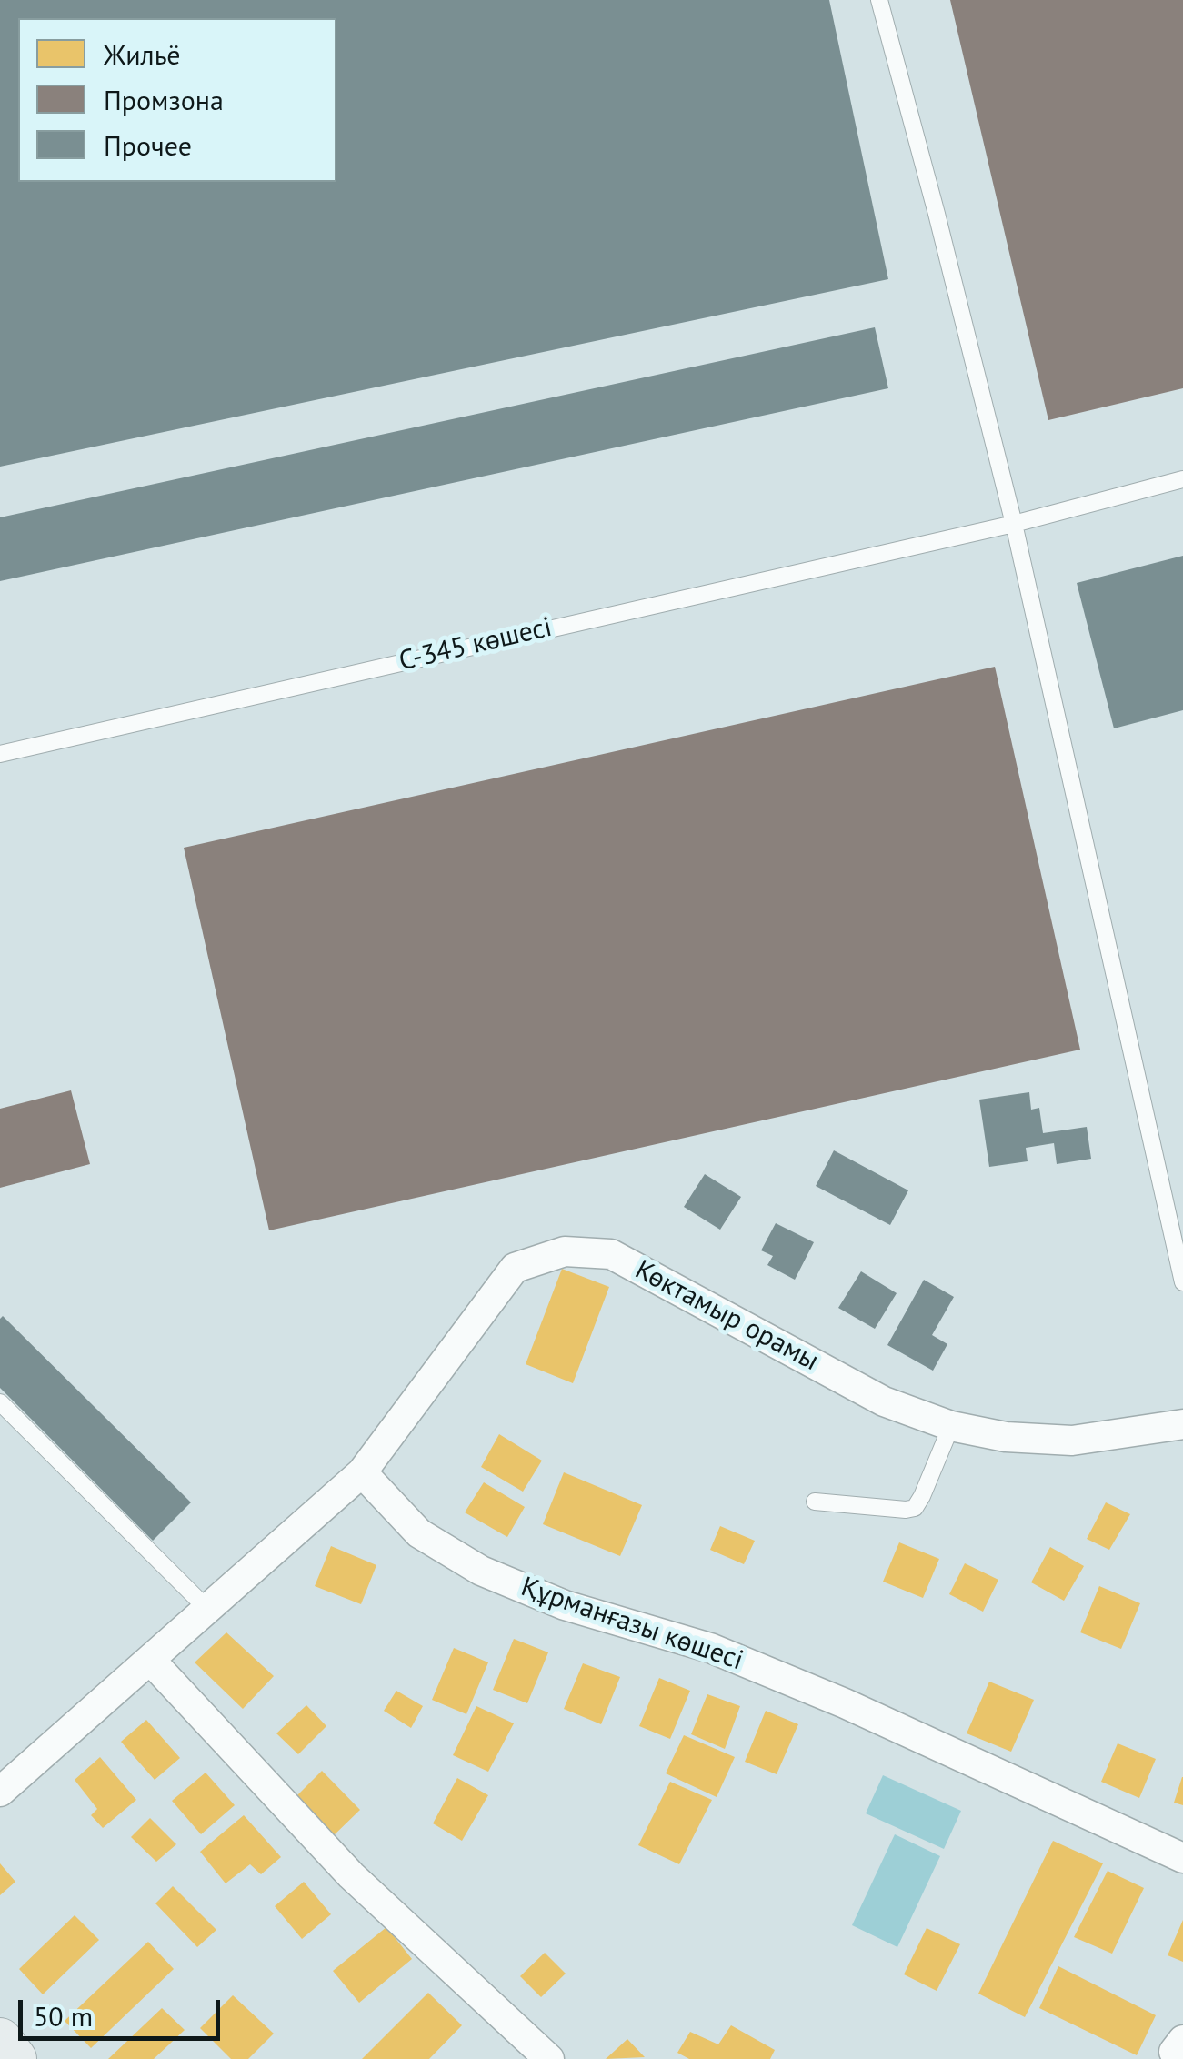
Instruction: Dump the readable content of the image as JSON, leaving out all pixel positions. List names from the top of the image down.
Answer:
{
  "streets": {
    "street": ["Көктамыр орамы", "Құрманғазы көшесі"],
    "lane": ["С-345 көшесі"]
  },
  "crossings": [
    ["Көктамыр орамы", "Құрманғазы көшесі"]
  ],
  "legend": ["Жильё", "Промзона", "Прочее"],
  "scale_bar": "50 m"
}
